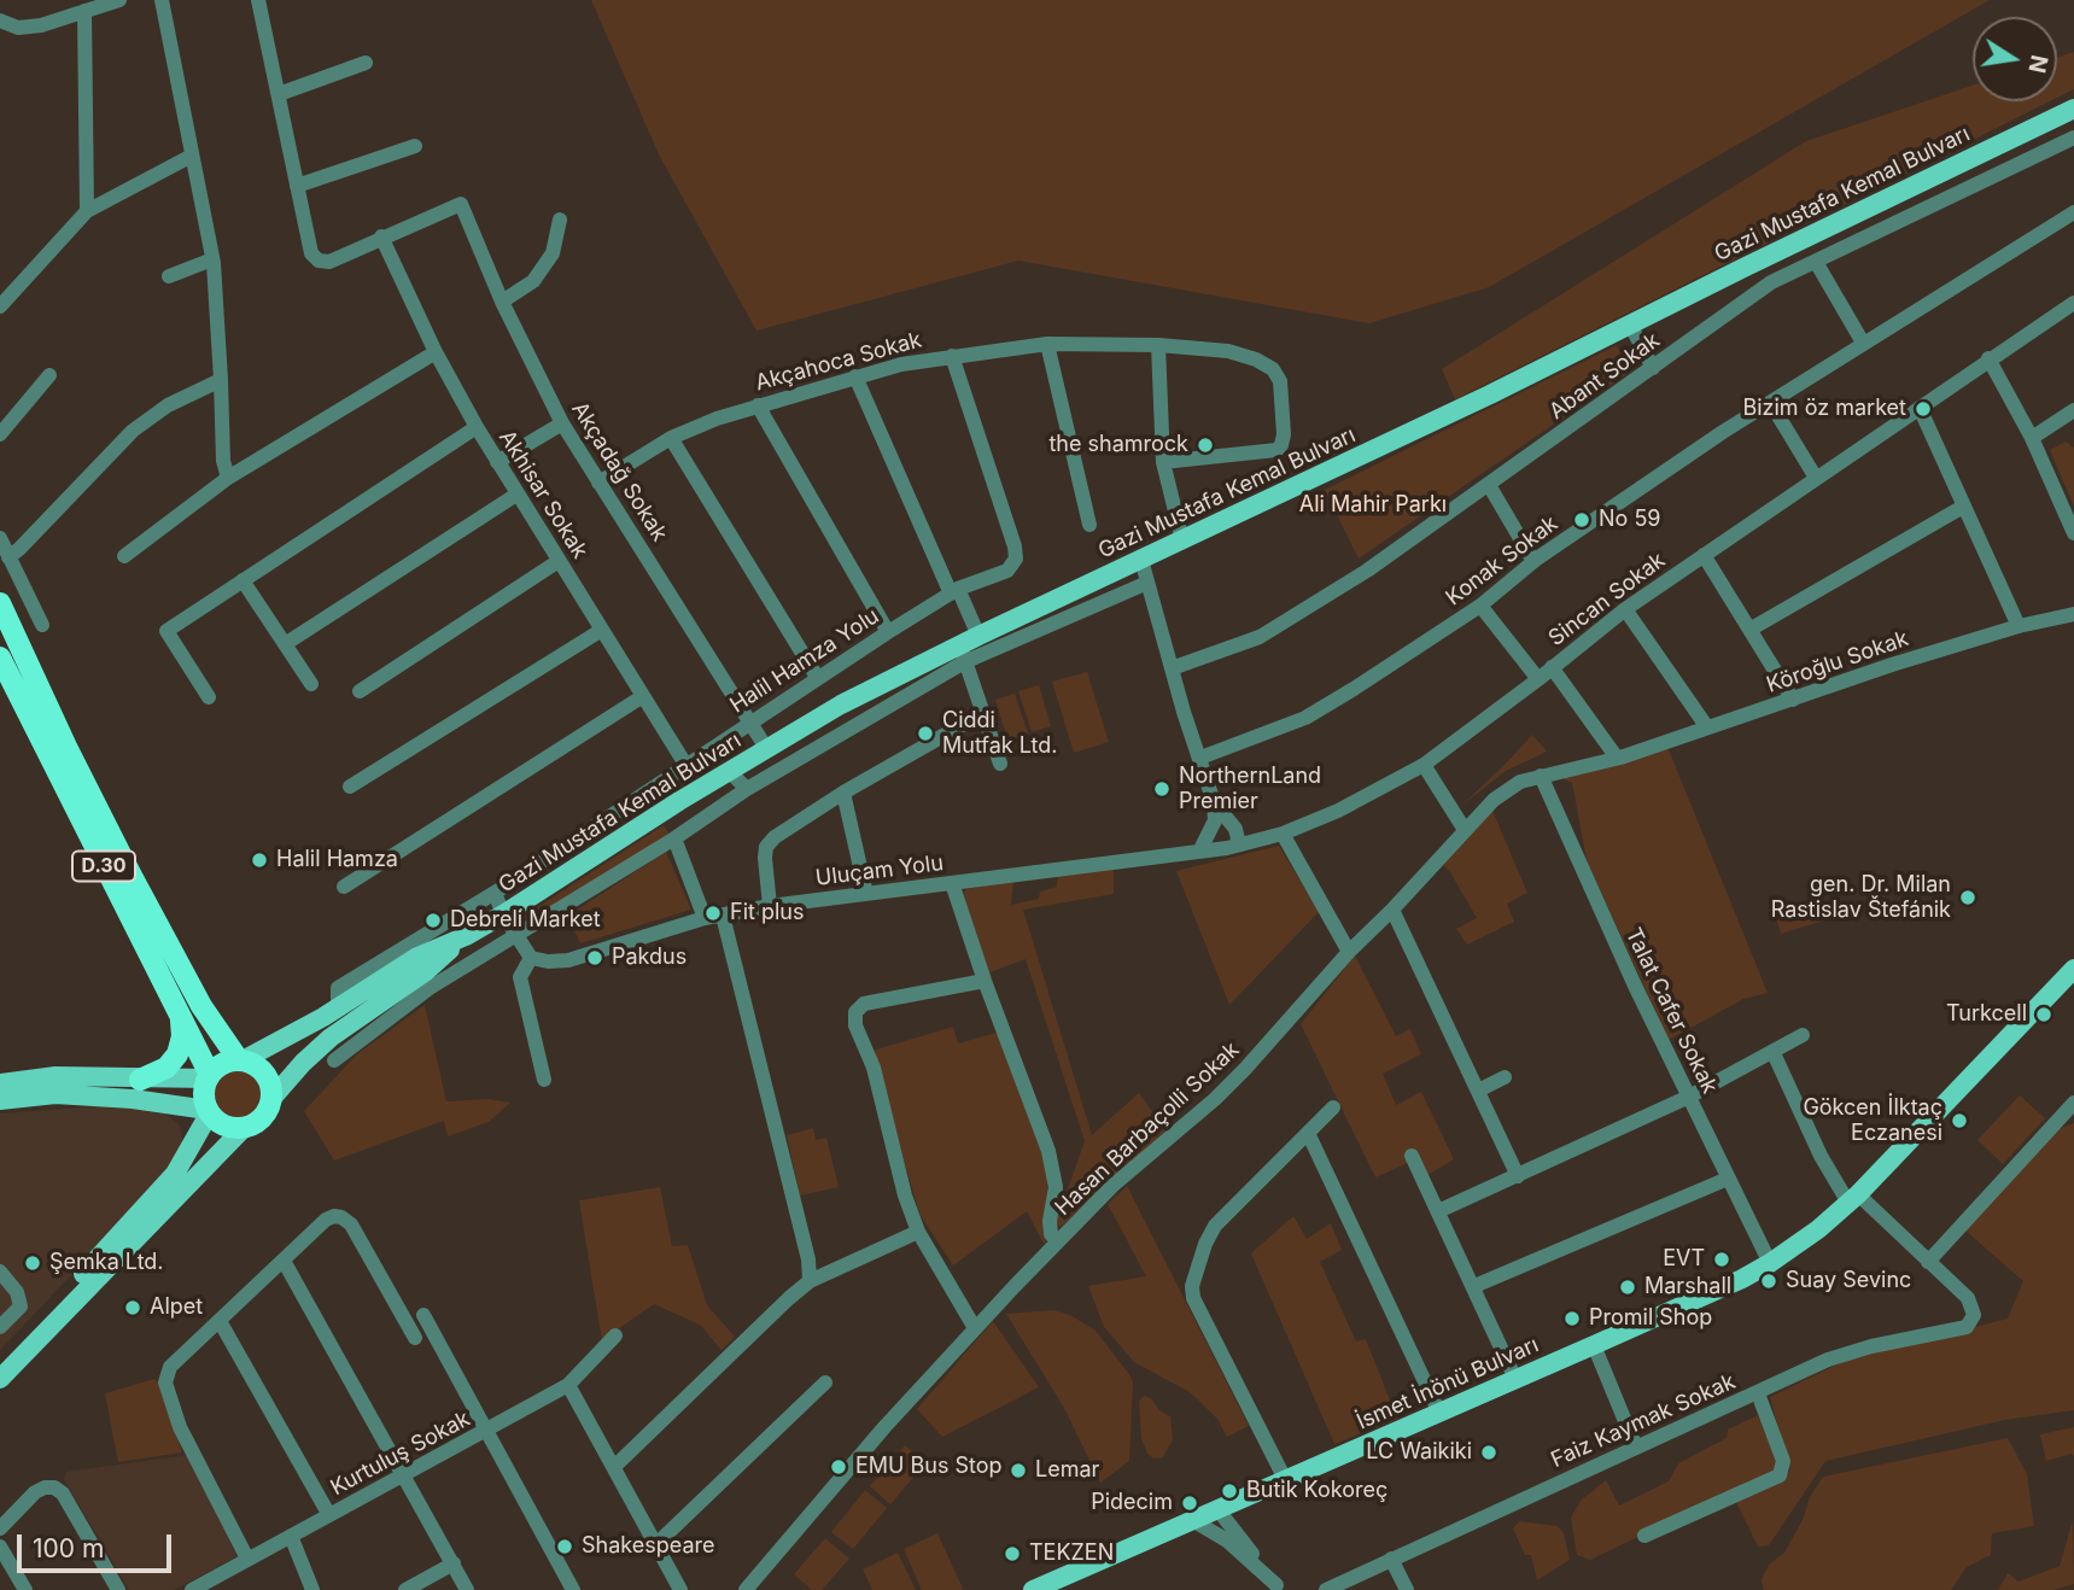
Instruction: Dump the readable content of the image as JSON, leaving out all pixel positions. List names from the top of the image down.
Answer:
{
  "streets": {
    "highway": ["D.30"],
    "main road": ["Gazi Mustafa Kemal Bulvarı", "İsmet İnönü Bulvarı"],
    "street": [
      "Akçahoca Sokak",
      "Abant Sokak",
      "Akçadağ Sokak",
      "Akhisar Sokak",
      "Konak Sokak",
      "Sincan Sokak",
      "Halil Hamza Yolu",
      "Köroğlu Sokak",
      "Uluçam Yolu",
      "Talat Cafer Sokak",
      "Hasan Barbaçolli Sokak",
      "Faiz Kaymak Sokak",
      "Kurtuluş Sokak"
    ]
  },
  "crossings": [
    ["Gazi Mustafa Kemal Bulvarı", "Akçadağ Sokak"],
    ["Gazi Mustafa Kemal Bulvarı", "Halil Hamza Yolu"],
    ["Gazi Mustafa Kemal Bulvarı", "D.30"],
    ["Akçahoca Sokak", "Akçadağ Sokak"],
    ["Akçahoca Sokak", "Halil Hamza Yolu"],
    ["Akçadağ Sokak", "Akhisar Sokak"],
    ["Akçadağ Sokak", "Halil Hamza Yolu"],
    ["Akhisar Sokak", "Halil Hamza Yolu"],
    ["Sincan Sokak", "Uluçam Yolu"],
    ["Köroğlu Sokak", "Hasan Barbaçolli Sokak"],
    ["Talat Cafer Sokak", "Hasan Barbaçolli Sokak"],
    ["Talat Cafer Sokak", "İsmet İnönü Bulvarı"]
  ],
  "parks": ["Ali Mahir Parkı"],
  "places": [
    "Bizim öz market",
    "the shamrock",
    "No 59",
    "Ciddi Mutfak Ltd.",
    "NorthernLand Premier",
    "Halil Hamza",
    "gen. Dr. Milan Rastislav Štefánik",
    "Fit plus",
    "Debreli Market",
    "Pakdus",
    "Turkcell",
    "Gökcen İlktaç Eczanesi",
    "EVT",
    "Şemka Ltd.",
    "Suay Sevinc",
    "Marshall",
    "Alpet",
    "Promil Shop",
    "LC Waikiki",
    "EMU Bus Stop",
    "Lemar",
    "Butik Kokoreç",
    "Pidecim",
    "Shakespeare",
    "TEKZEN"
  ],
  "scale_bar": "100 m",
  "north": "right"
}
